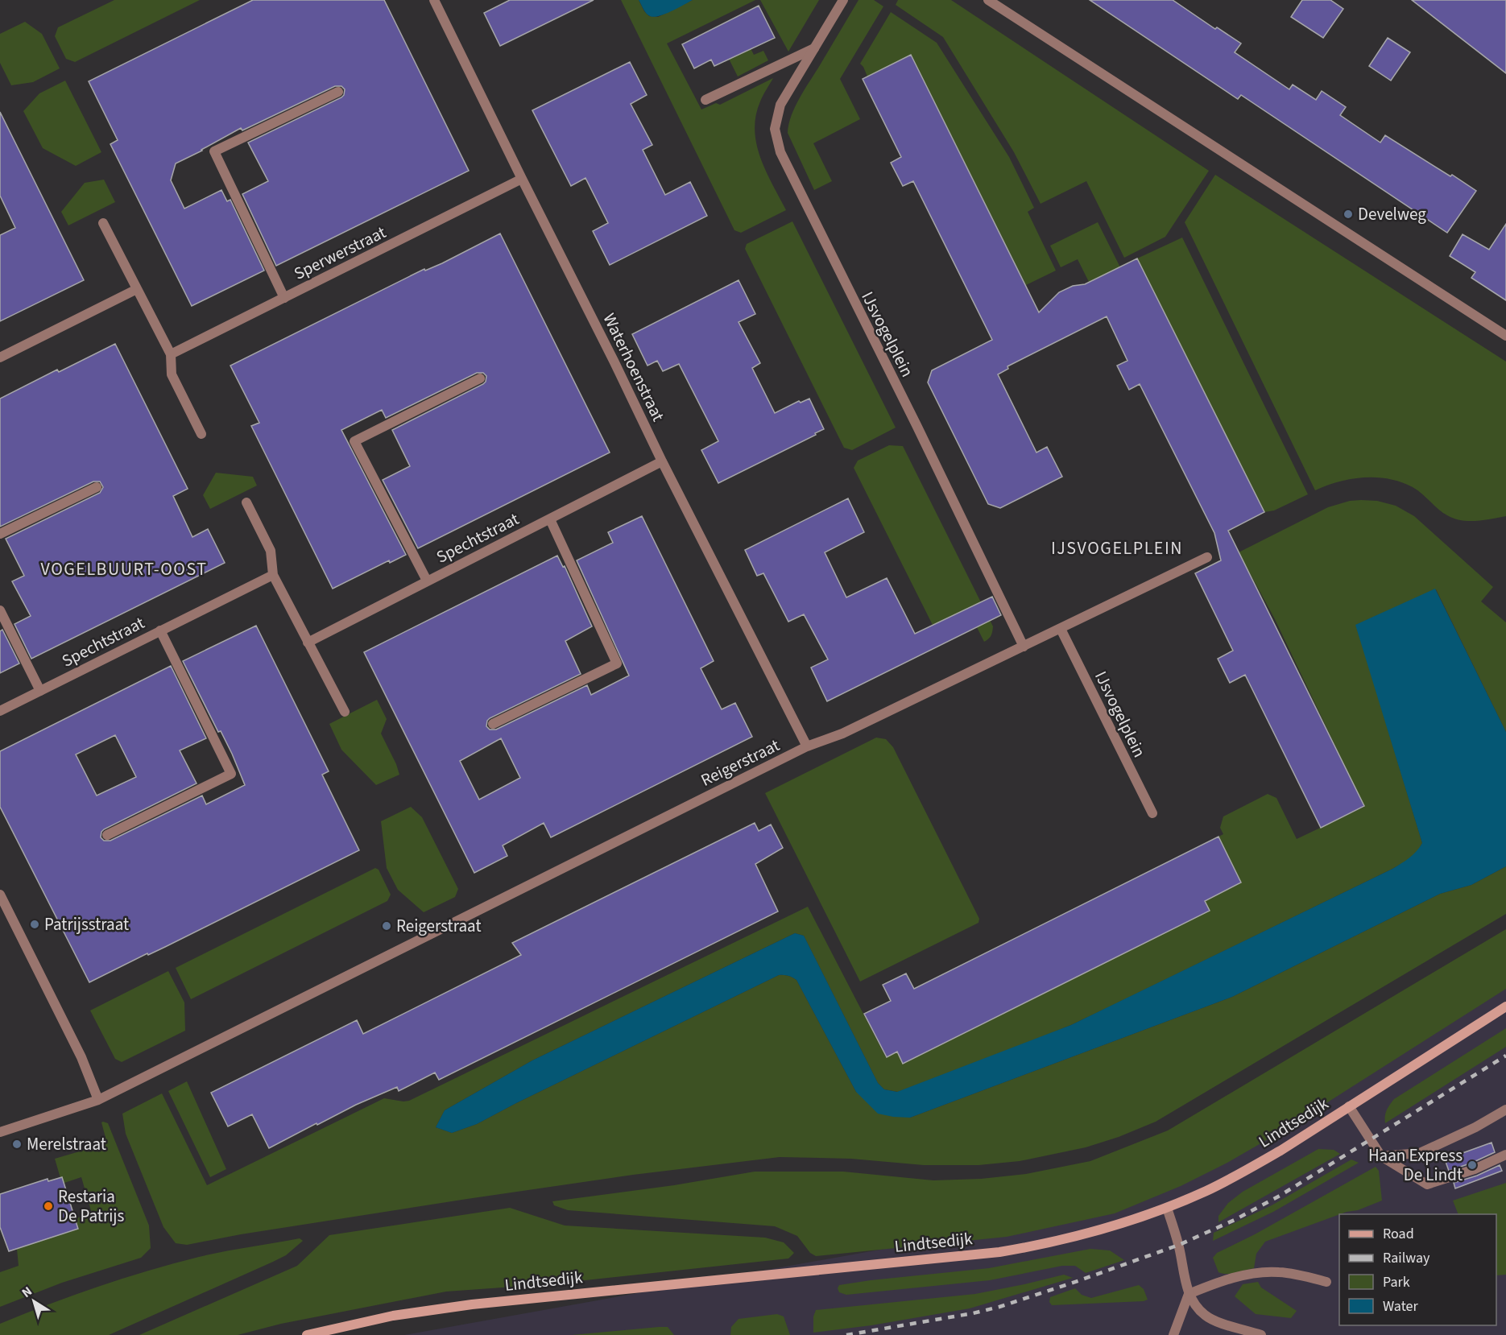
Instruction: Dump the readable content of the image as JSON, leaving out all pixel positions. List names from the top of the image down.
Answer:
{
  "streets": {
    "main road": ["Lindtsedijk"],
    "street": [
      "Sperwerstraat",
      "IJsvogelplein",
      "Waterhoenstraat",
      "Spechtstraat",
      "Reigerstraat"
    ]
  },
  "crossings": [
    ["Sperwerstraat", "Waterhoenstraat"],
    ["IJsvogelplein", "Reigerstraat"],
    ["Waterhoenstraat", "Spechtstraat"],
    ["Waterhoenstraat", "Reigerstraat"]
  ],
  "districts": ["IJSVOGELPLEIN", "VOGELBUURT-OOST"],
  "places": [
    "Develweg",
    "Patrijsstraat",
    "Reigerstraat",
    "Merelstraat",
    "Haan Express De Lindt",
    "Restaria De Patrijs"
  ],
  "legend": [
    "Road",
    "Railway",
    "Park",
    "Water"
  ],
  "north": "top left"
}
